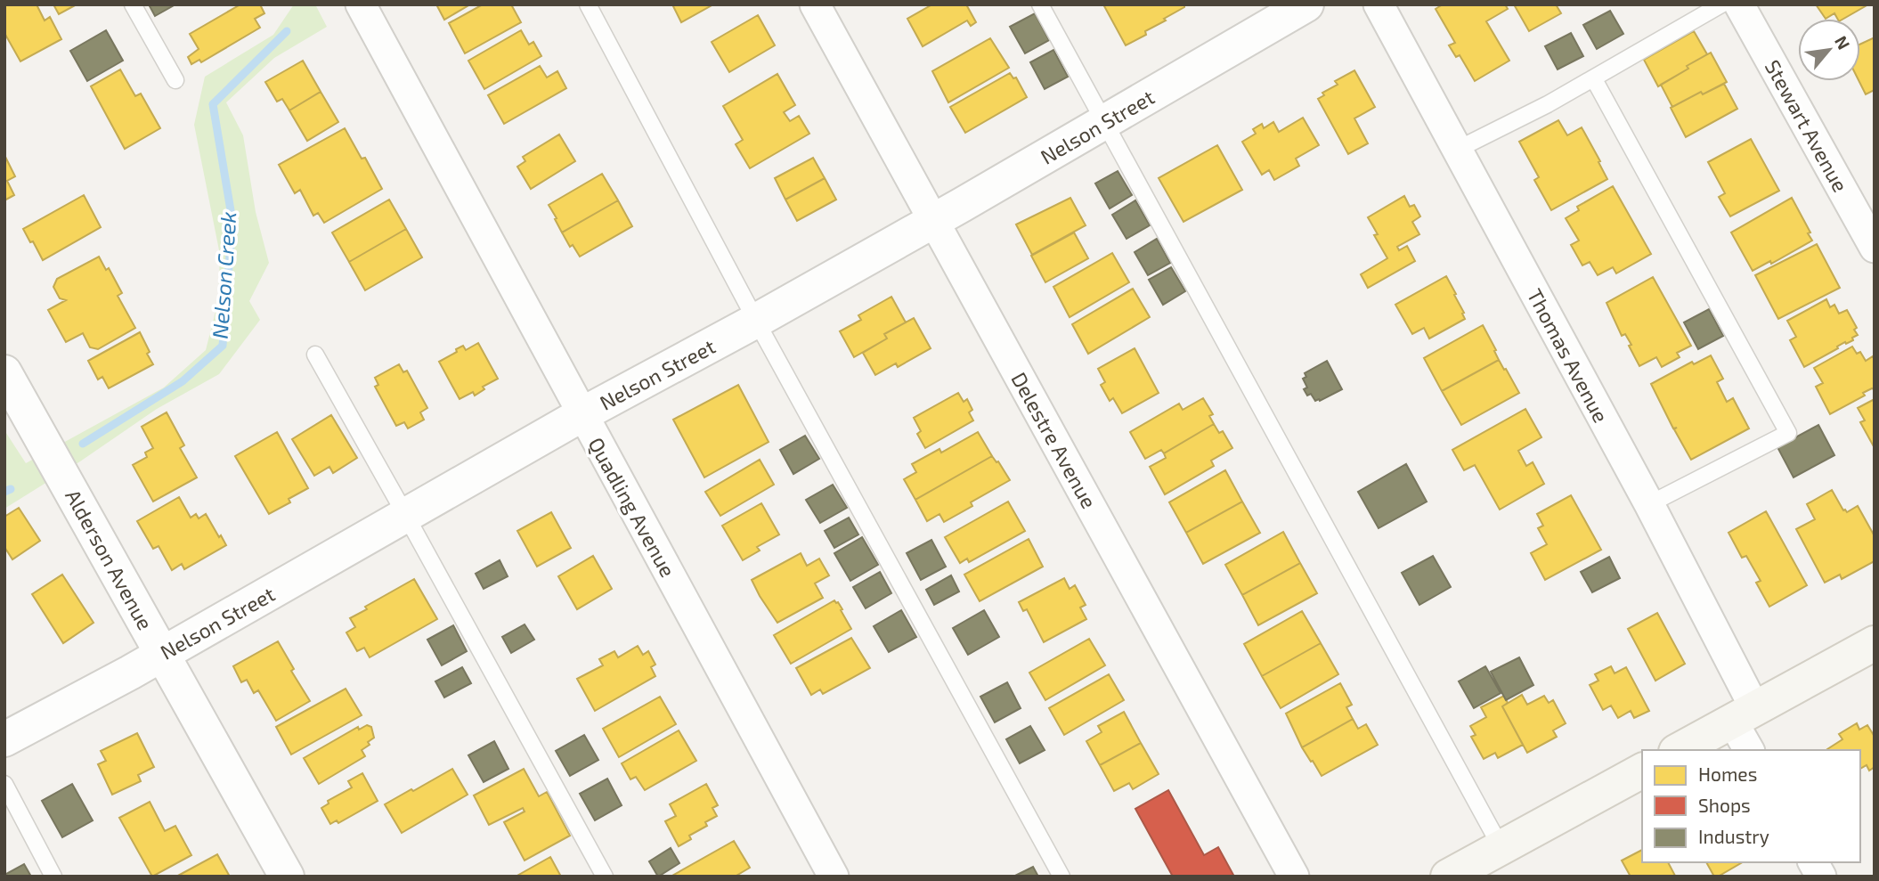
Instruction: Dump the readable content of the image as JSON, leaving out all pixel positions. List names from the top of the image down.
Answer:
{
  "streets": {
    "street": [
      "Stewart Avenue",
      "Nelson Street",
      "Thomas Avenue",
      "Delestre Avenue",
      "Quadling Avenue",
      "Alderson Avenue"
    ]
  },
  "crossings": [
    ["Nelson Street", "Delestre Avenue"],
    ["Nelson Street", "Quadling Avenue"],
    ["Nelson Street", "Alderson Avenue"]
  ],
  "water": ["Nelson Creek"],
  "legend": ["Homes", "Shops", "Industry"],
  "north": "top right"
}
